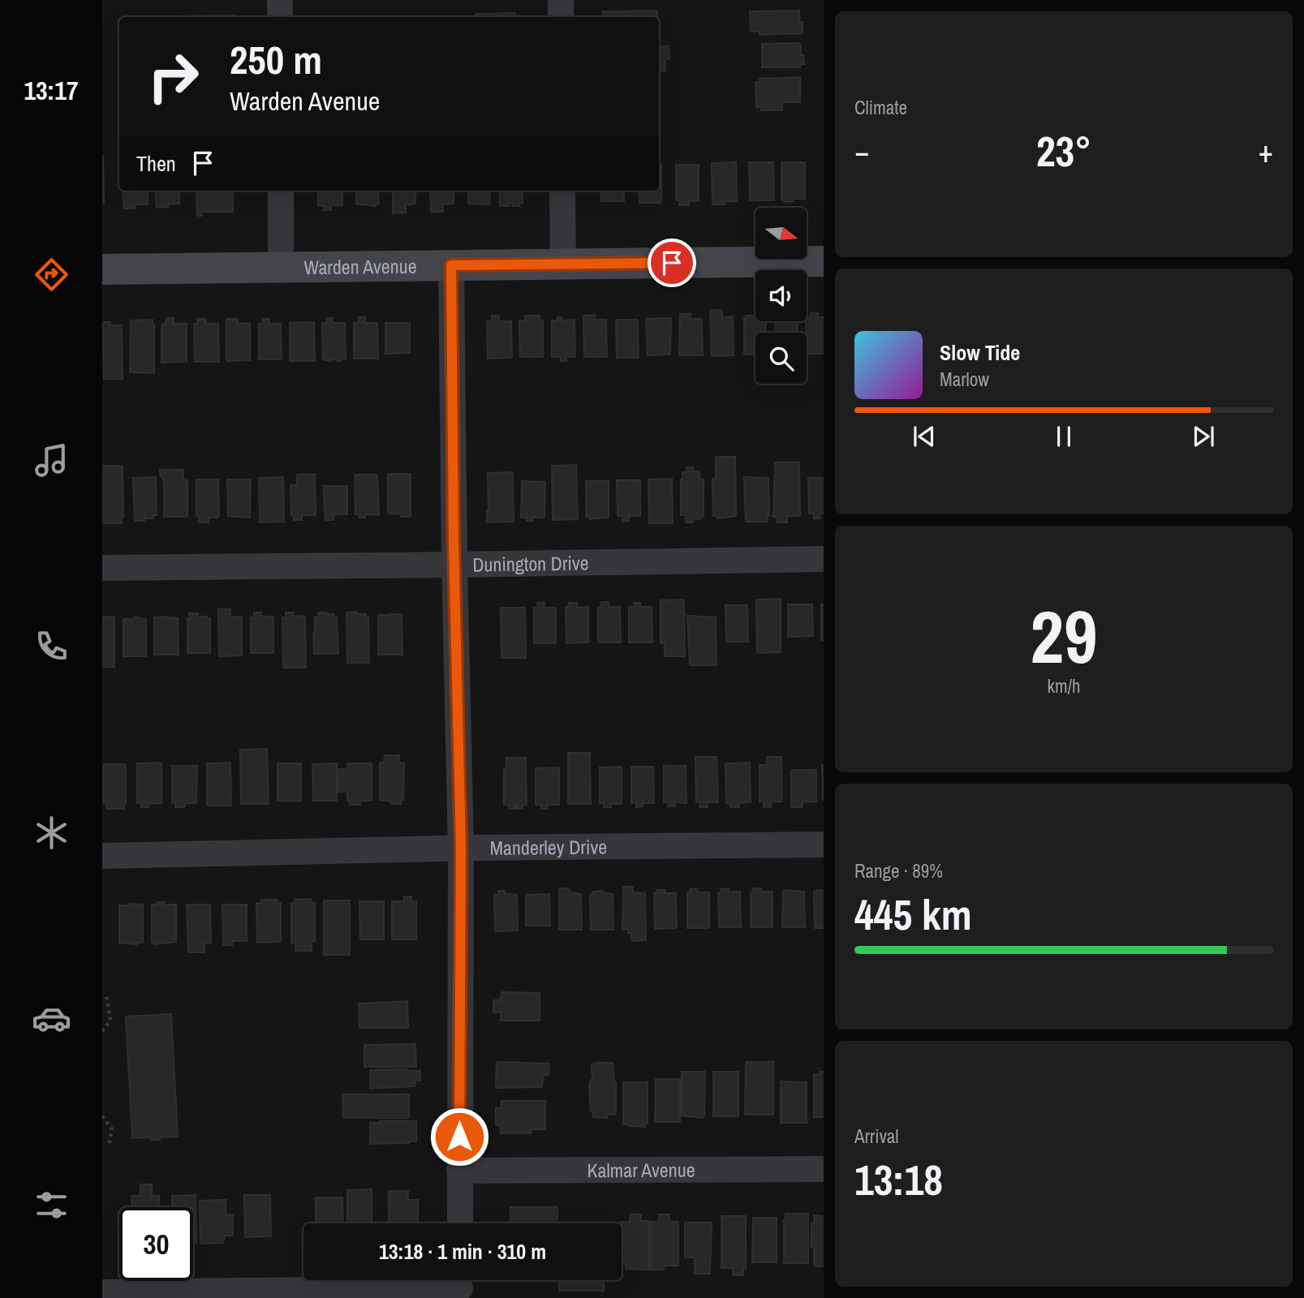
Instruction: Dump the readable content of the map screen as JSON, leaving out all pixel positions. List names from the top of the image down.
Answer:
{
  "streets": {
    "main road": ["Warden Avenue"],
    "street": ["Dunington Drive", "Manderley Drive", "Kalmar Avenue"]
  },
  "north": "right",
  "page": {
    "tabs": "13:17",
    "tile": [
      "Climate",
      ["29", "km/h"],
      ["Range · 89%", "445 km"],
      ["Arrival", "13:18"]
    ],
    "turn": ["250 m", "Warden Avenue"],
    "heat": ["−", "23°", "+"],
    "then": "Then",
    "song": ["Slow Tide", "Marlow"],
    "limit": "30",
    "trip": "13:18 · 1 min · 310 m"
  }
}
